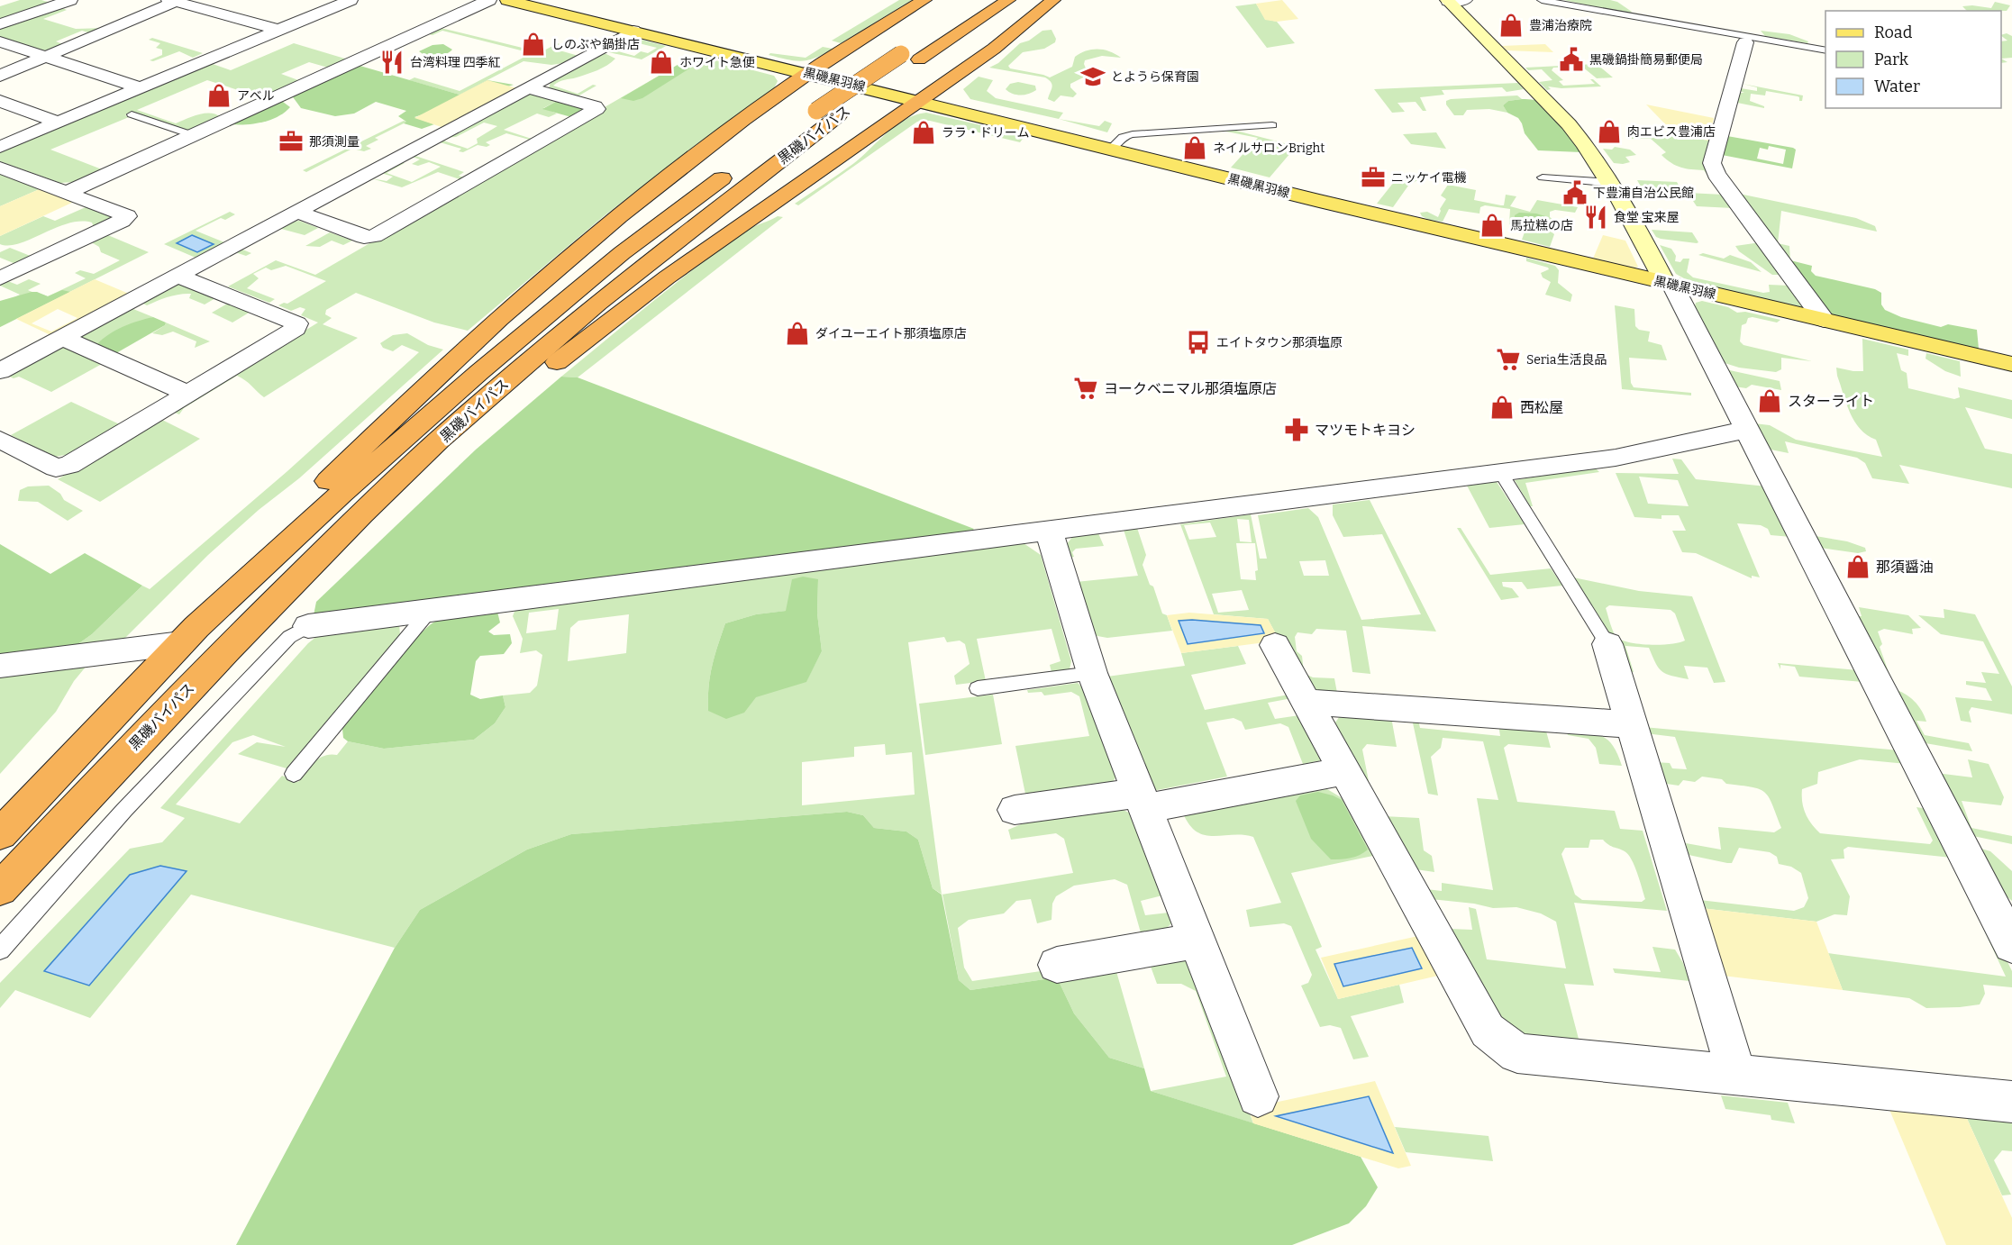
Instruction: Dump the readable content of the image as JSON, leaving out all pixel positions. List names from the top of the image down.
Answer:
{
  "streets": {
    "highway": ["黒磯バイパス"],
    "main road": ["黒磯黒羽線"]
  },
  "places": {
    "shop": [
      "豊浦治療院",
      "しのぶや鍋掛店",
      "ホワイト急便",
      "アベル",
      "肉エビス豊浦店",
      "ララ・ドリーム",
      "ネイルサロンBright",
      "馬拉糕の店",
      "ダイユーエイト那須塩原店",
      "スターライト",
      "西松屋",
      "那須醤油"
    ],
    "public building": ["黒磯鍋掛簡易郵便局", "下豊浦自治公民館"],
    "restaurant": ["台湾料理 四季紅", "食堂 宝来屋"],
    "school or university": ["とようら保育園"],
    "office": ["那須測量", "ニッケイ電機"],
    "bus stop": ["エイトタウン那須塩原"],
    "supermarket": ["Seria生活良品", "ヨークベニマル那須塩原店"],
    "pharmacy": ["マツモトキヨシ"]
  },
  "legend": ["Road", "Park", "Water"]
}
